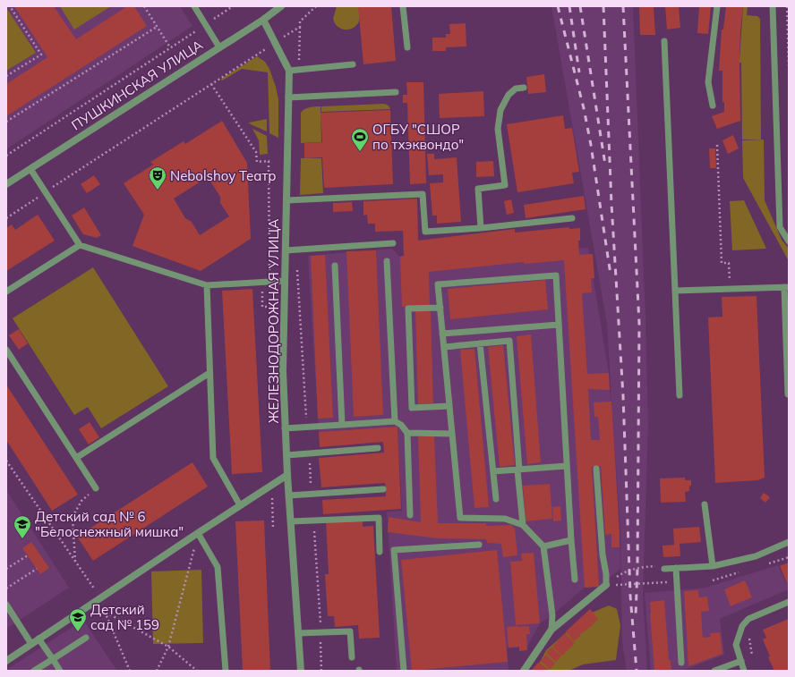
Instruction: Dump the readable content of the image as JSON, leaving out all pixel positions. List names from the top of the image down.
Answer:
{
  "streets": {
    "street": ["ПУШКИНСКАЯ УЛИЦА", "ЖЕЛЕЗНОДОРОЖНАЯ УЛИЦА"]
  },
  "crossings": [
    ["ПУШКИНСКАЯ УЛИЦА", "ЖЕЛЕЗНОДОРОЖНАЯ УЛИЦА"]
  ],
  "places": {
    "sports": ["ОГБУ \"СШОР по тхэквондо\""],
    "theatre": ["Nebolshoy Театр"],
    "school or university": ["Детский сад № 6 \"Белоснежный мишка\"", "Детский сад № 159"]
  }
}
